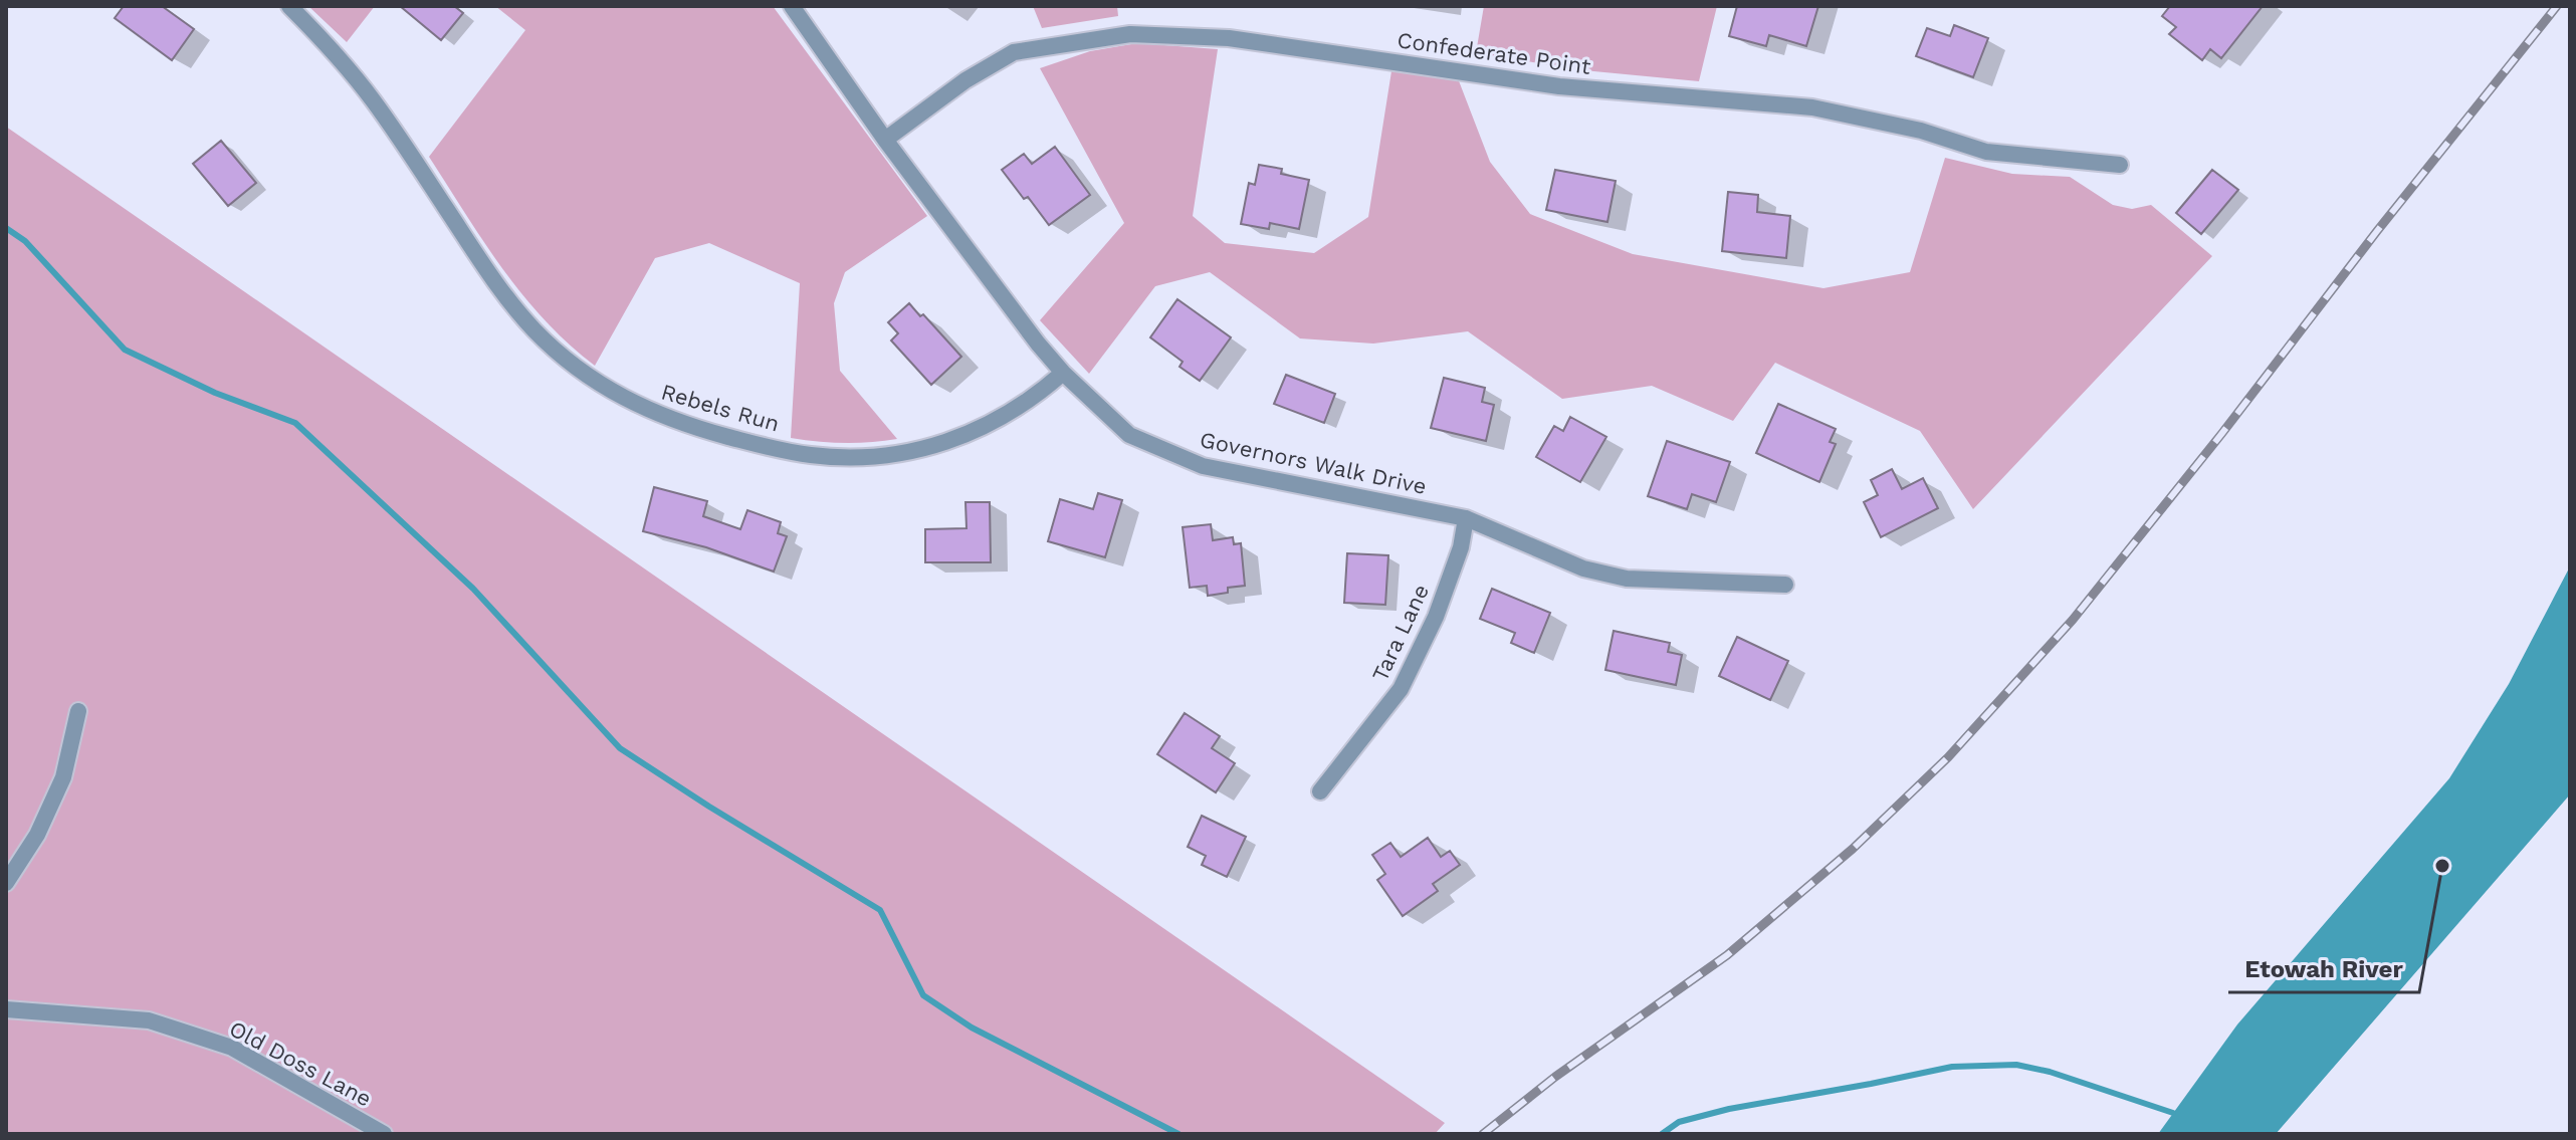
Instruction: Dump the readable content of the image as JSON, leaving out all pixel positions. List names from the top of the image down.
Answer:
{
  "streets": {
    "street": [
      "Confederate Point",
      "Rebels Run",
      "Governors Walk Drive",
      "Tara Lane",
      "Old Doss Lane"
    ]
  },
  "crossings": [
    ["Confederate Point", "Governors Walk Drive"],
    ["Rebels Run", "Governors Walk Drive"],
    ["Governors Walk Drive", "Tara Lane"]
  ],
  "places": ["Etowah River"]
}
